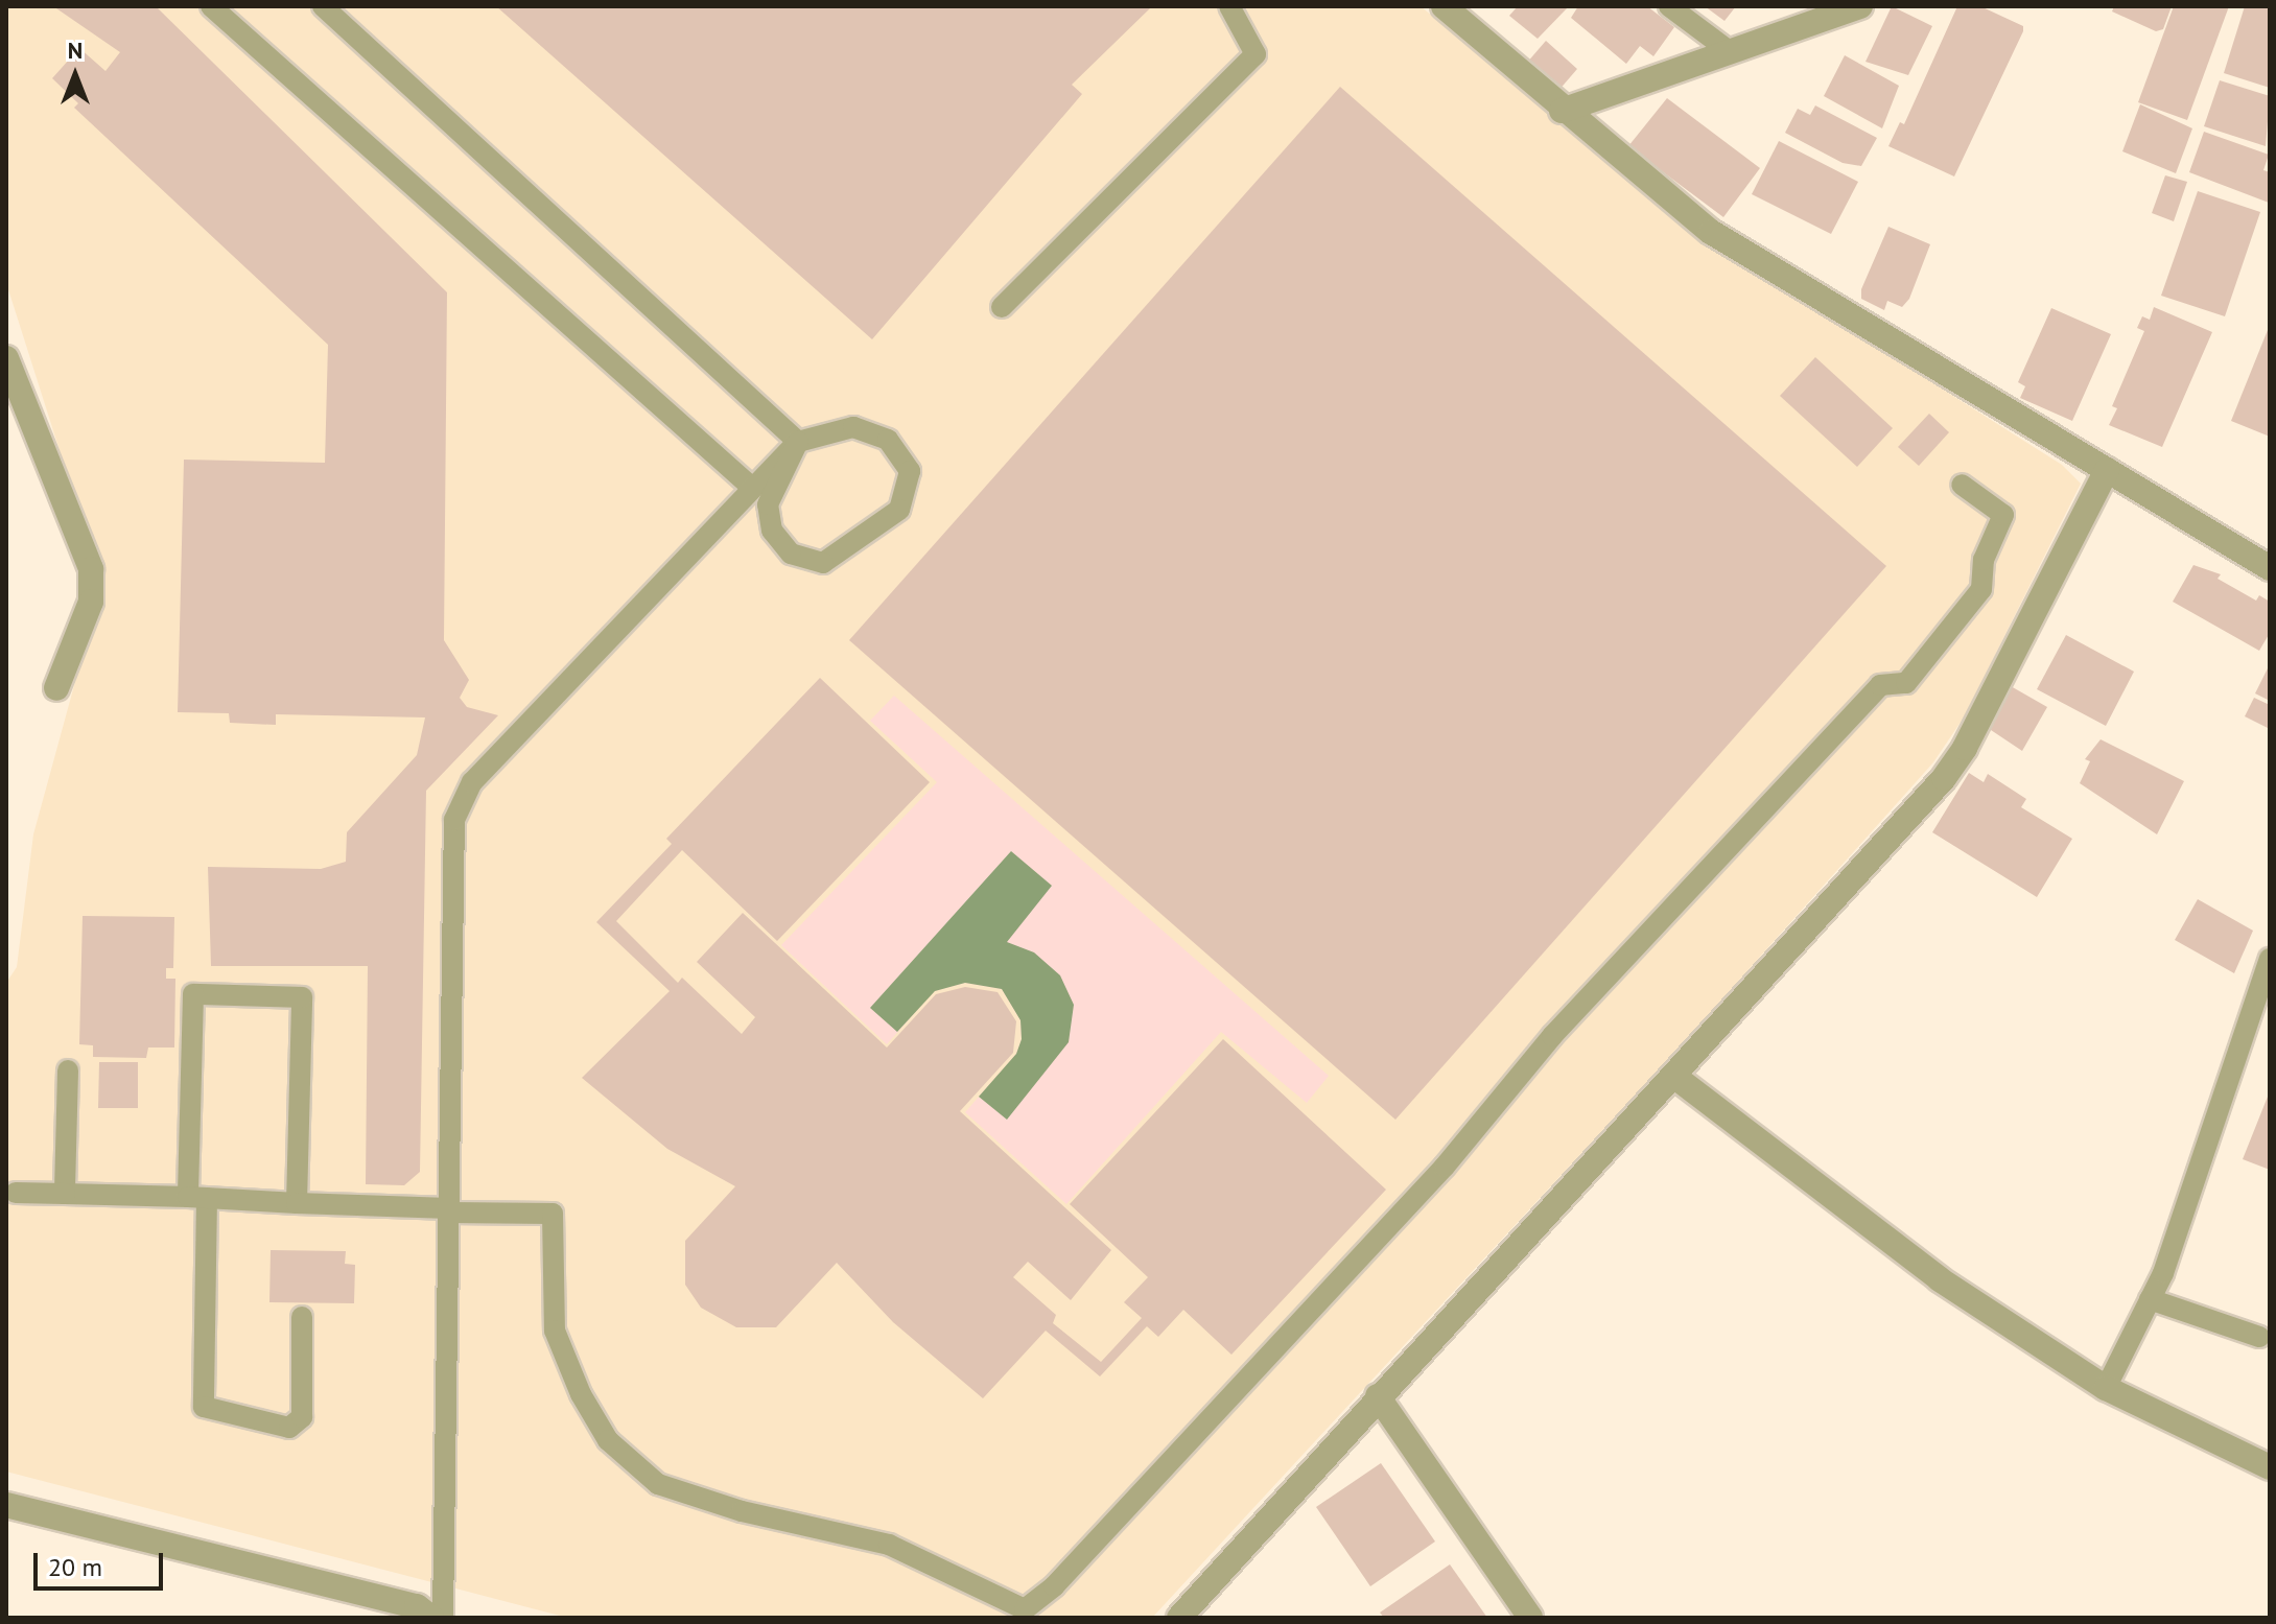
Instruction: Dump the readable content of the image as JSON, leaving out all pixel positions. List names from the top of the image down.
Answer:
{
  "scale_bar": "20 m",
  "north": "top"
}
